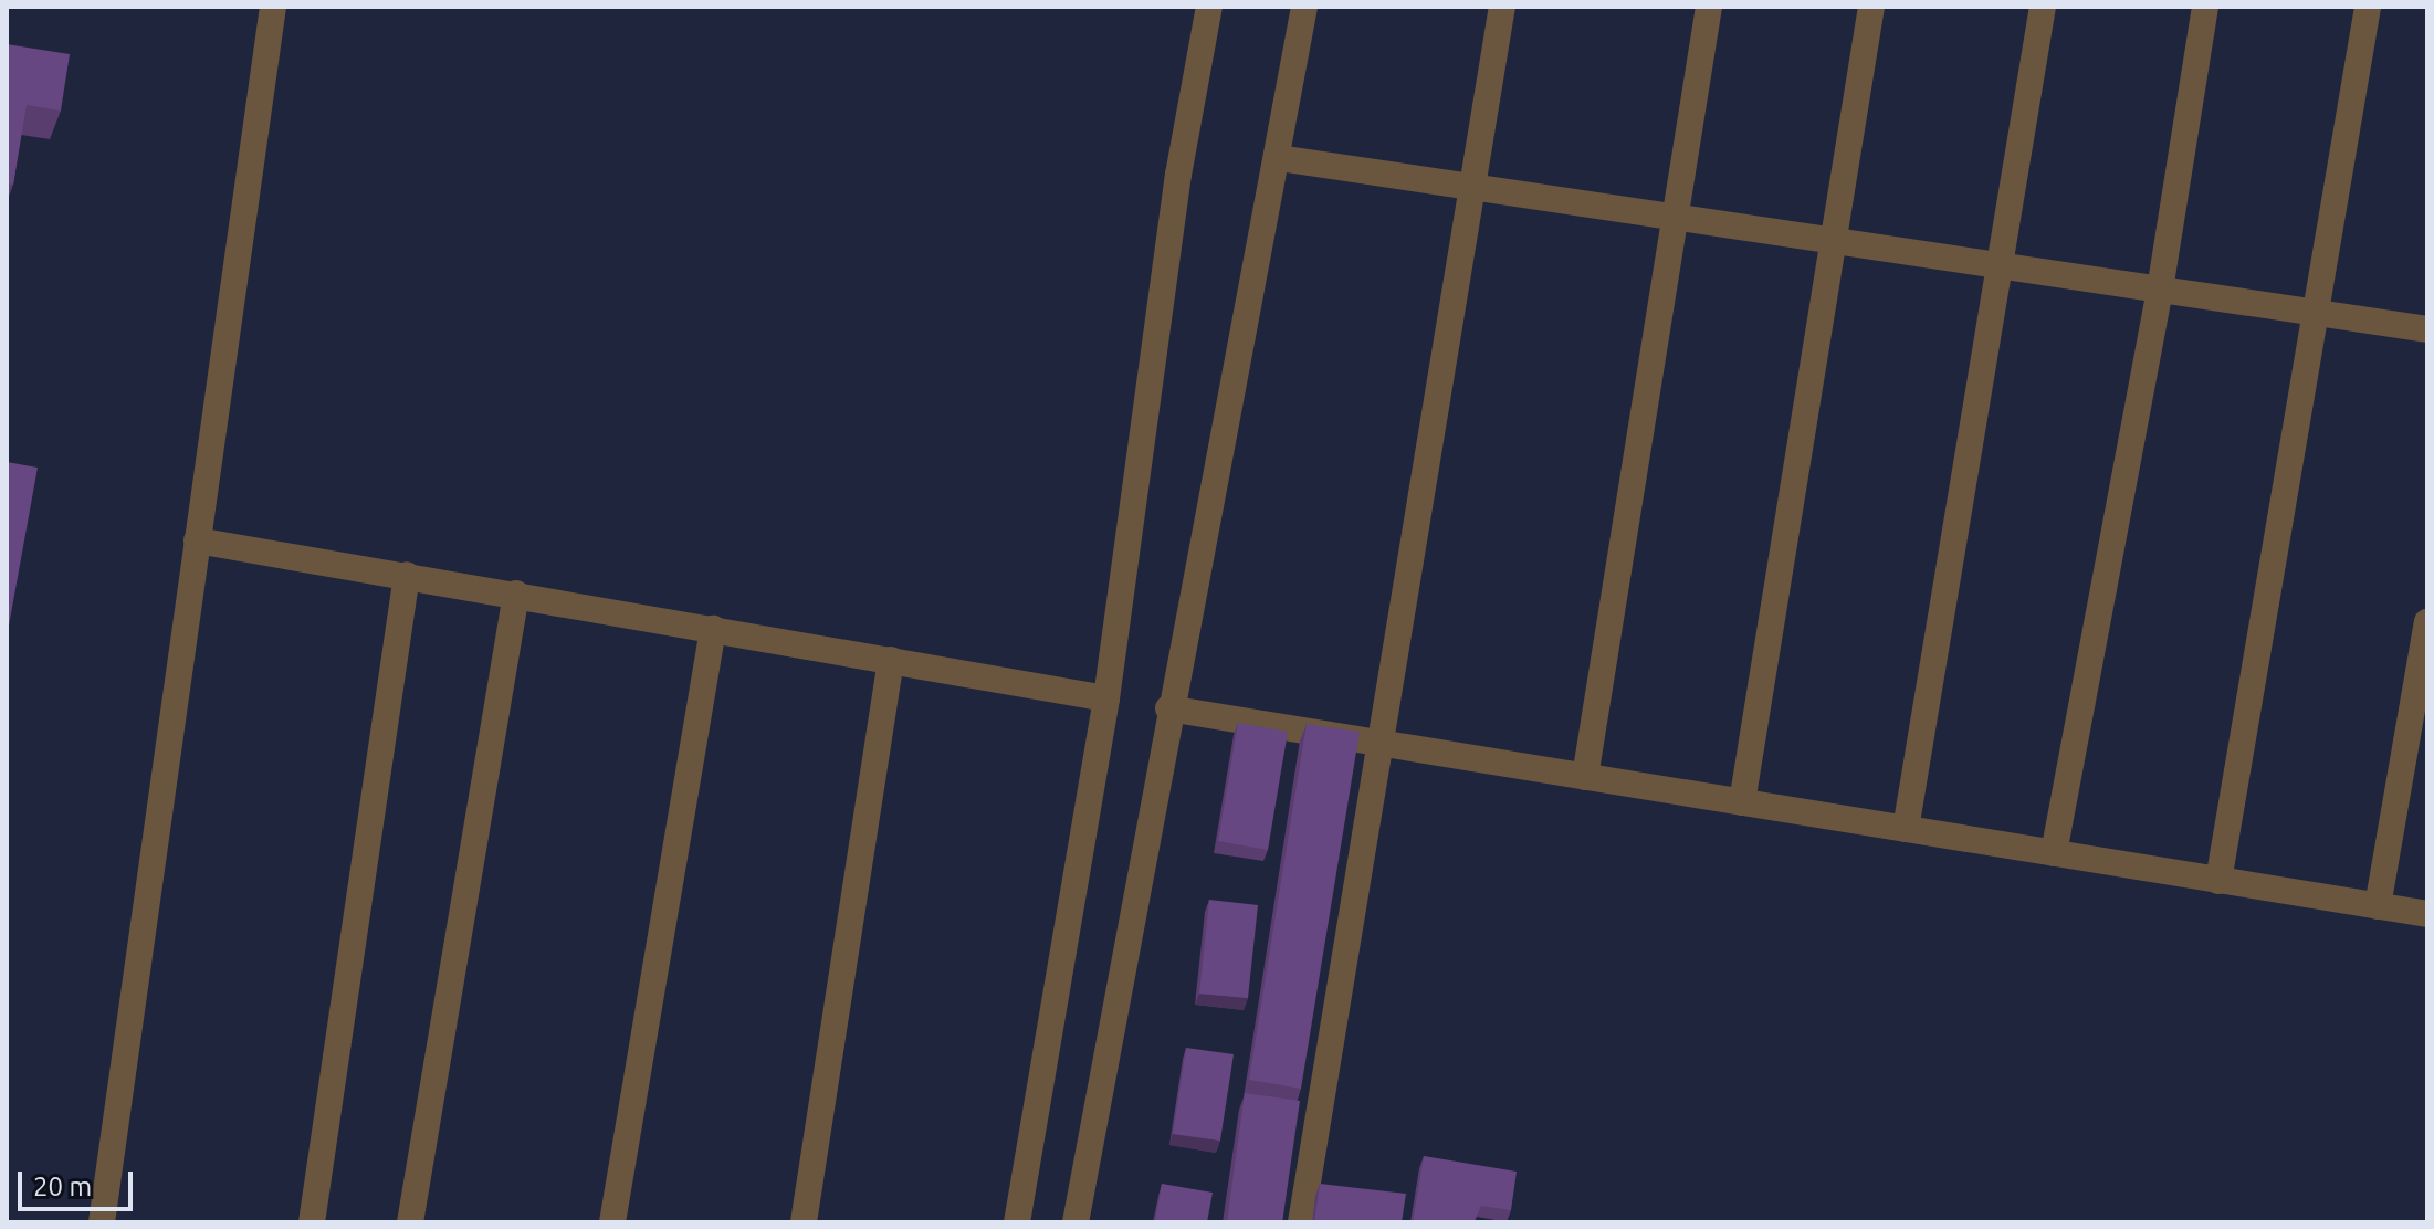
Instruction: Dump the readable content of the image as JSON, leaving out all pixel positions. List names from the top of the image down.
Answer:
{
  "scale_bar": "20 m"
}
